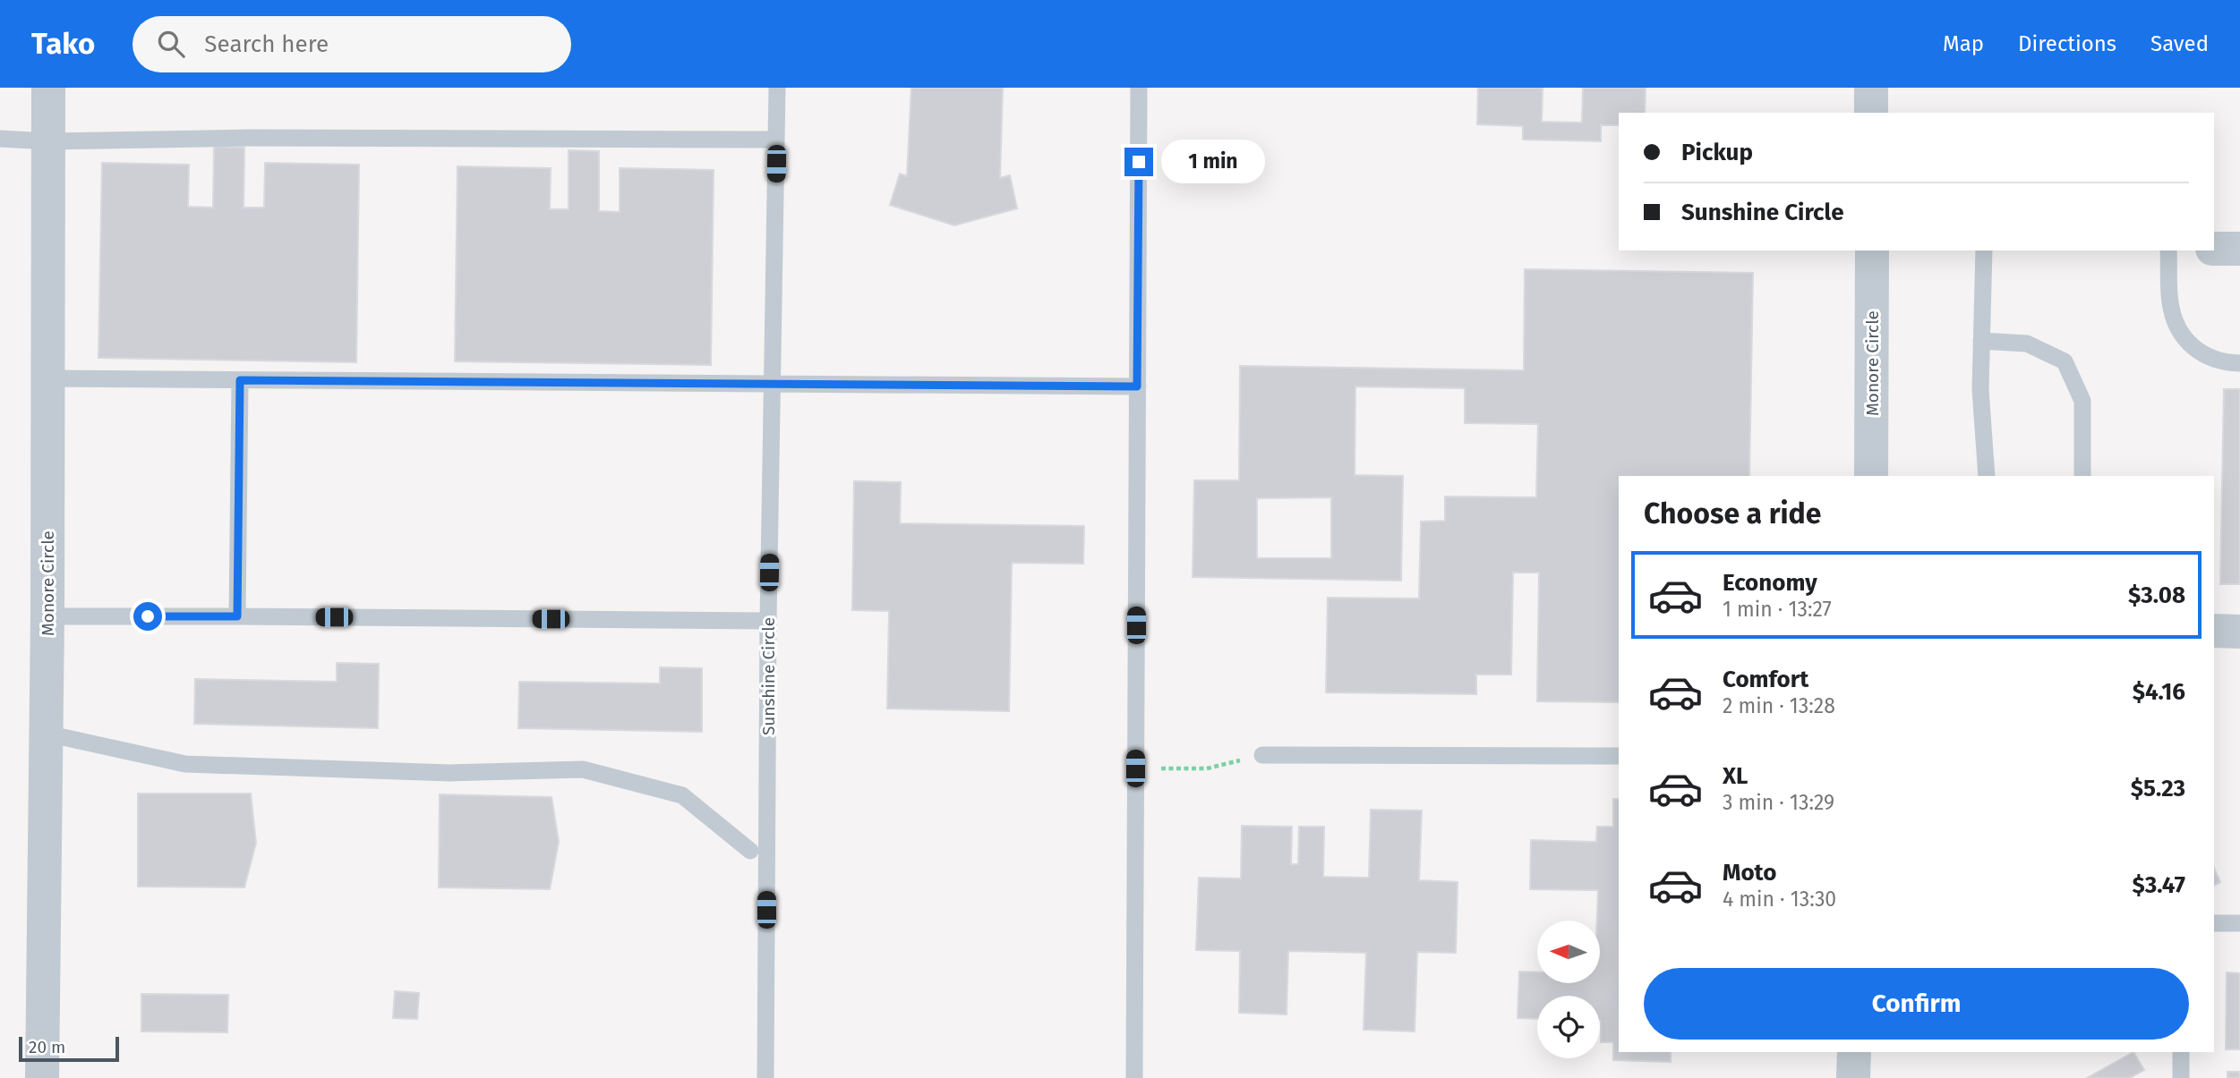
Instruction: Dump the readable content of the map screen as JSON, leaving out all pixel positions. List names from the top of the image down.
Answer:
{
  "streets": {
    "street": ["Monore Circle"],
    "lane": ["Sunshine Circle"]
  },
  "scale_bar": "20 m",
  "north": "left",
  "page": {
    "header": "Tako",
    "search": "Search here",
    "nav": ["Map", "Directions", "Saved"],
    "banner": ["Pickup", "Sunshine Circle"],
    "bubble": "1 min",
    "heading": "Choose a ride",
    "list": [
      {
        "name": "Economy",
        "note": "1 min · 13:27",
        "value": "$3.08"
      },
      {
        "name": "Comfort",
        "note": "2 min · 13:28",
        "value": "$4.16"
      },
      {
        "name": "XL",
        "note": "3 min · 13:29",
        "value": "$5.23"
      },
      {
        "name": "Moto",
        "note": "4 min · 13:30",
        "value": "$3.47"
      }
    ],
    "buttons": "Confirm",
    "scale": "20 m"
  }
}
